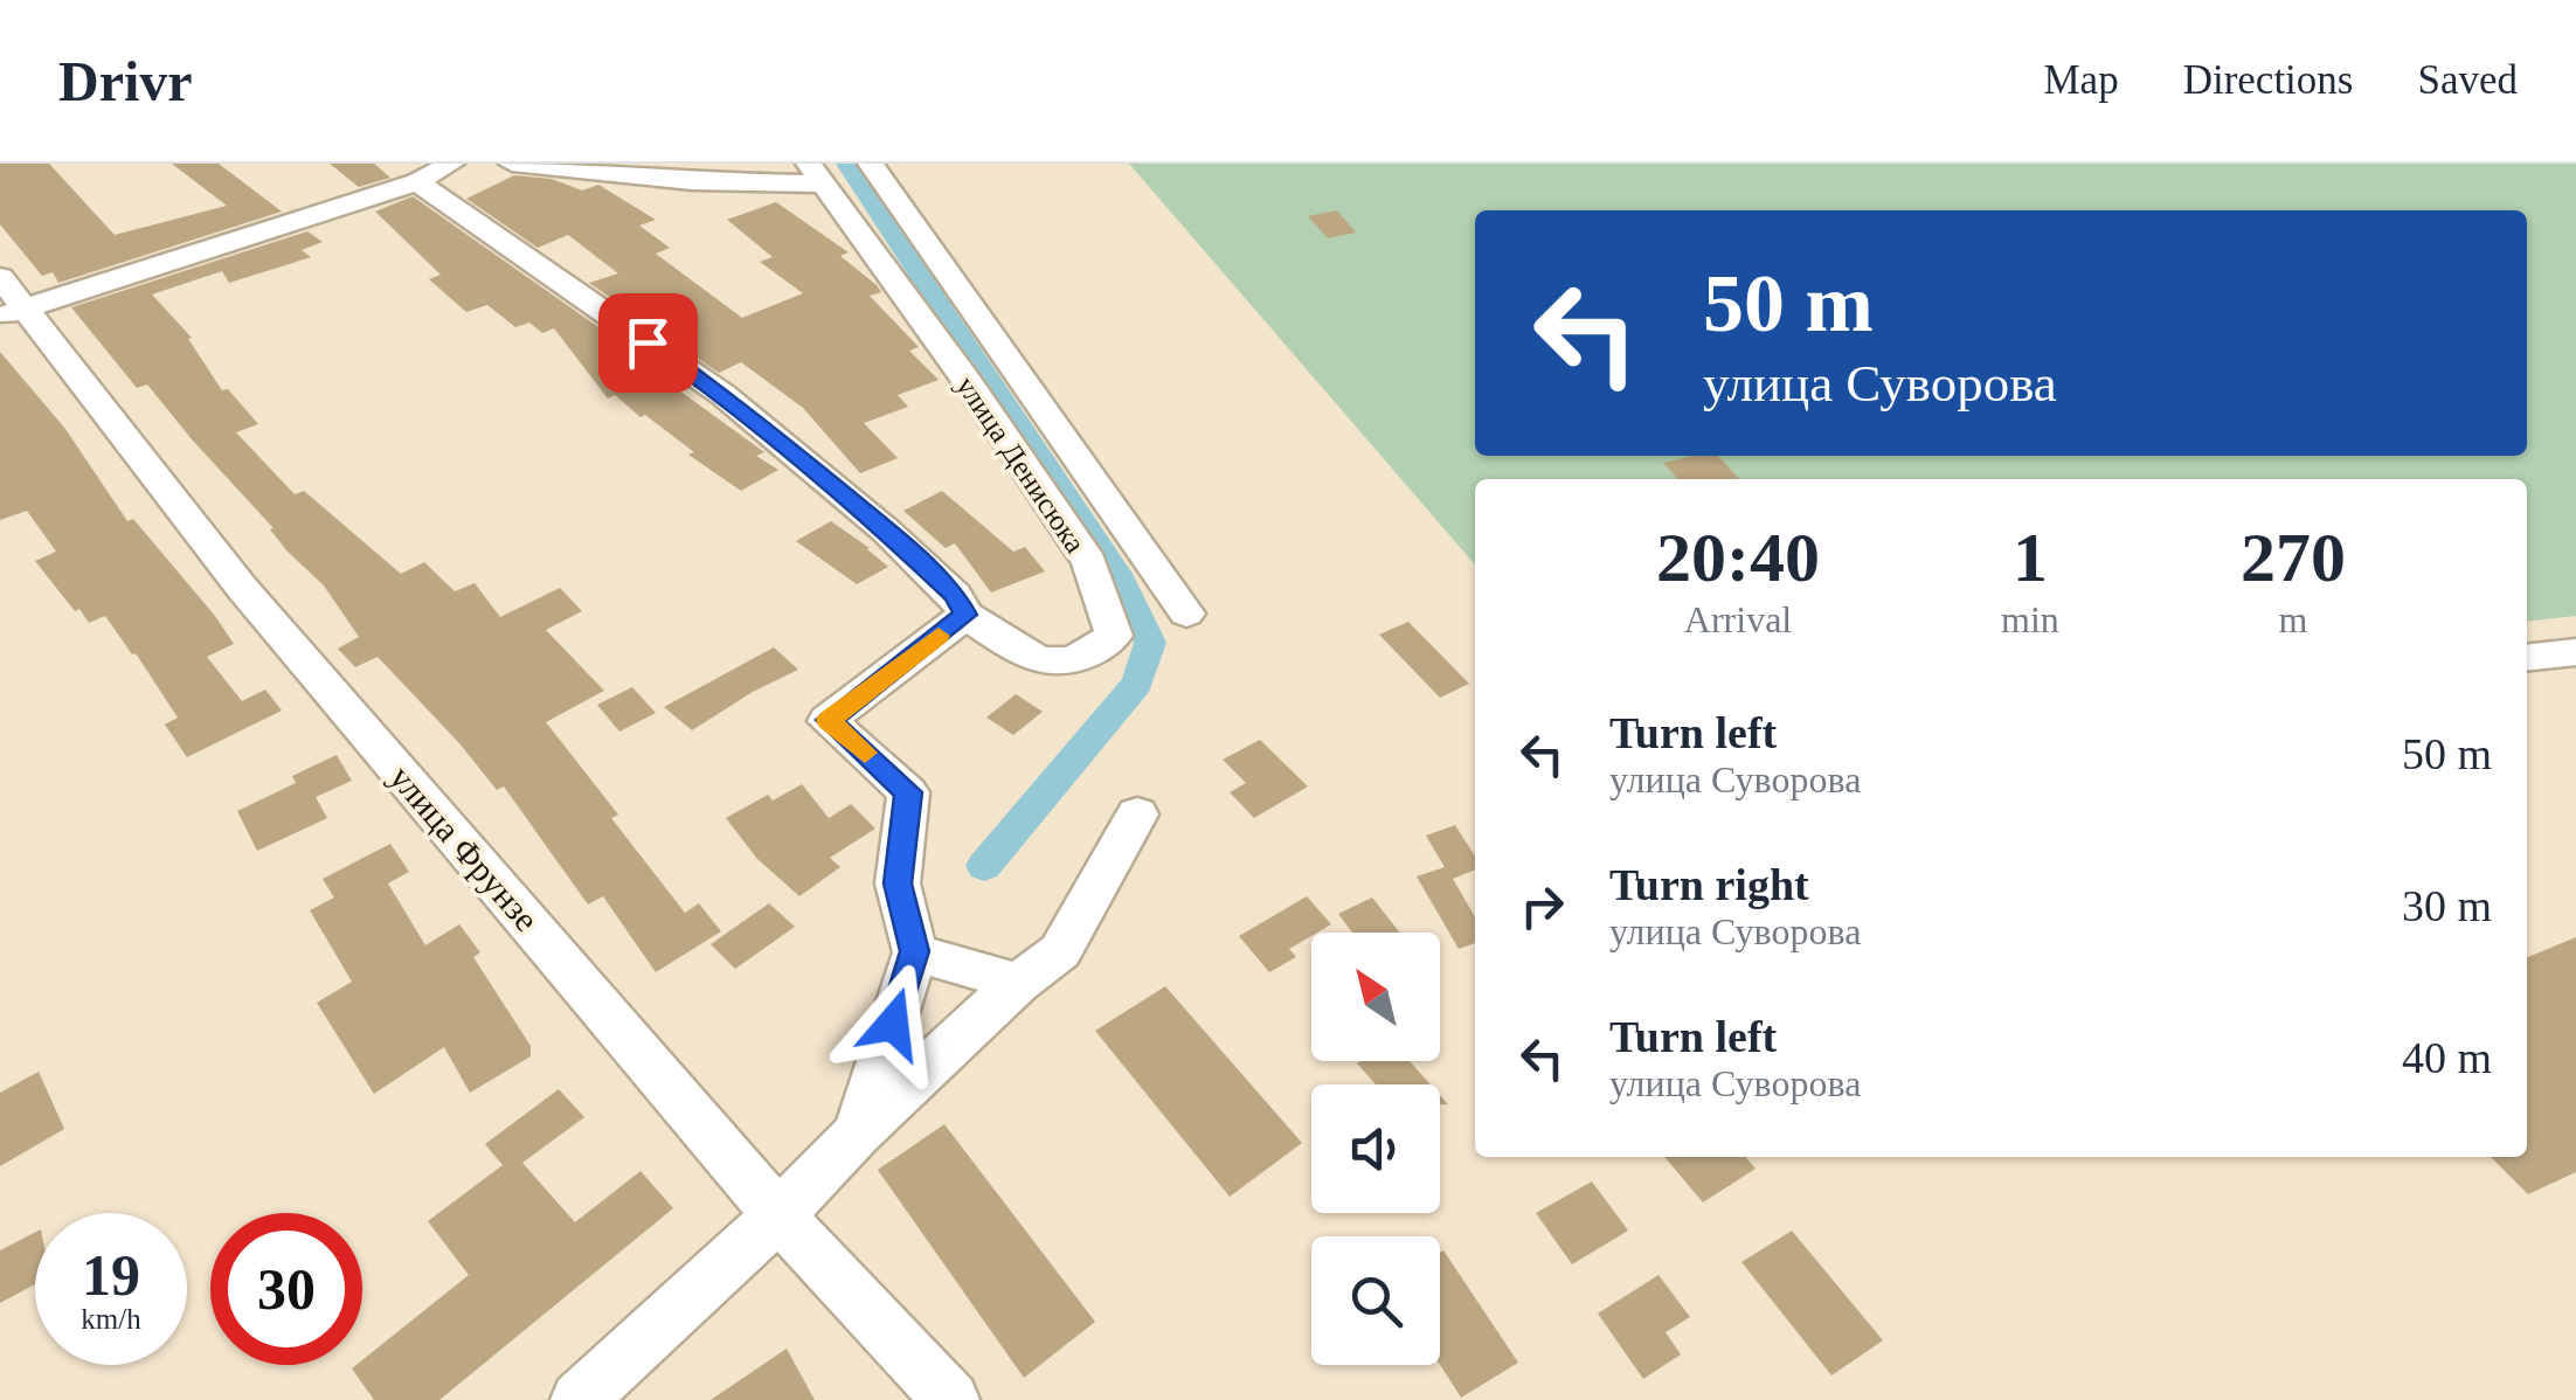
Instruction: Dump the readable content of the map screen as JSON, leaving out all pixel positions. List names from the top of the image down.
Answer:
{
  "streets": {
    "street": ["улица Денисюка", "улица Фрунзе"]
  },
  "north": "top left",
  "page": {
    "header": "Drivr",
    "nav": ["Map", "Directions", "Saved"],
    "turn": ["50 m", "улица Суворова"],
    "eta": [
      "20:40",
      "Arrival",
      "1",
      "min",
      "270",
      "m"
    ],
    "list": [
      {
        "name": "Turn left",
        "note": "улица Суворова",
        "value": "50 m"
      },
      {
        "name": "Turn right",
        "note": "улица Суворова",
        "value": "30 m"
      },
      {
        "name": "Turn left",
        "note": "улица Суворова",
        "value": "40 m"
      }
    ],
    "speed": "19 km/h",
    "limit": "30"
  }
}
